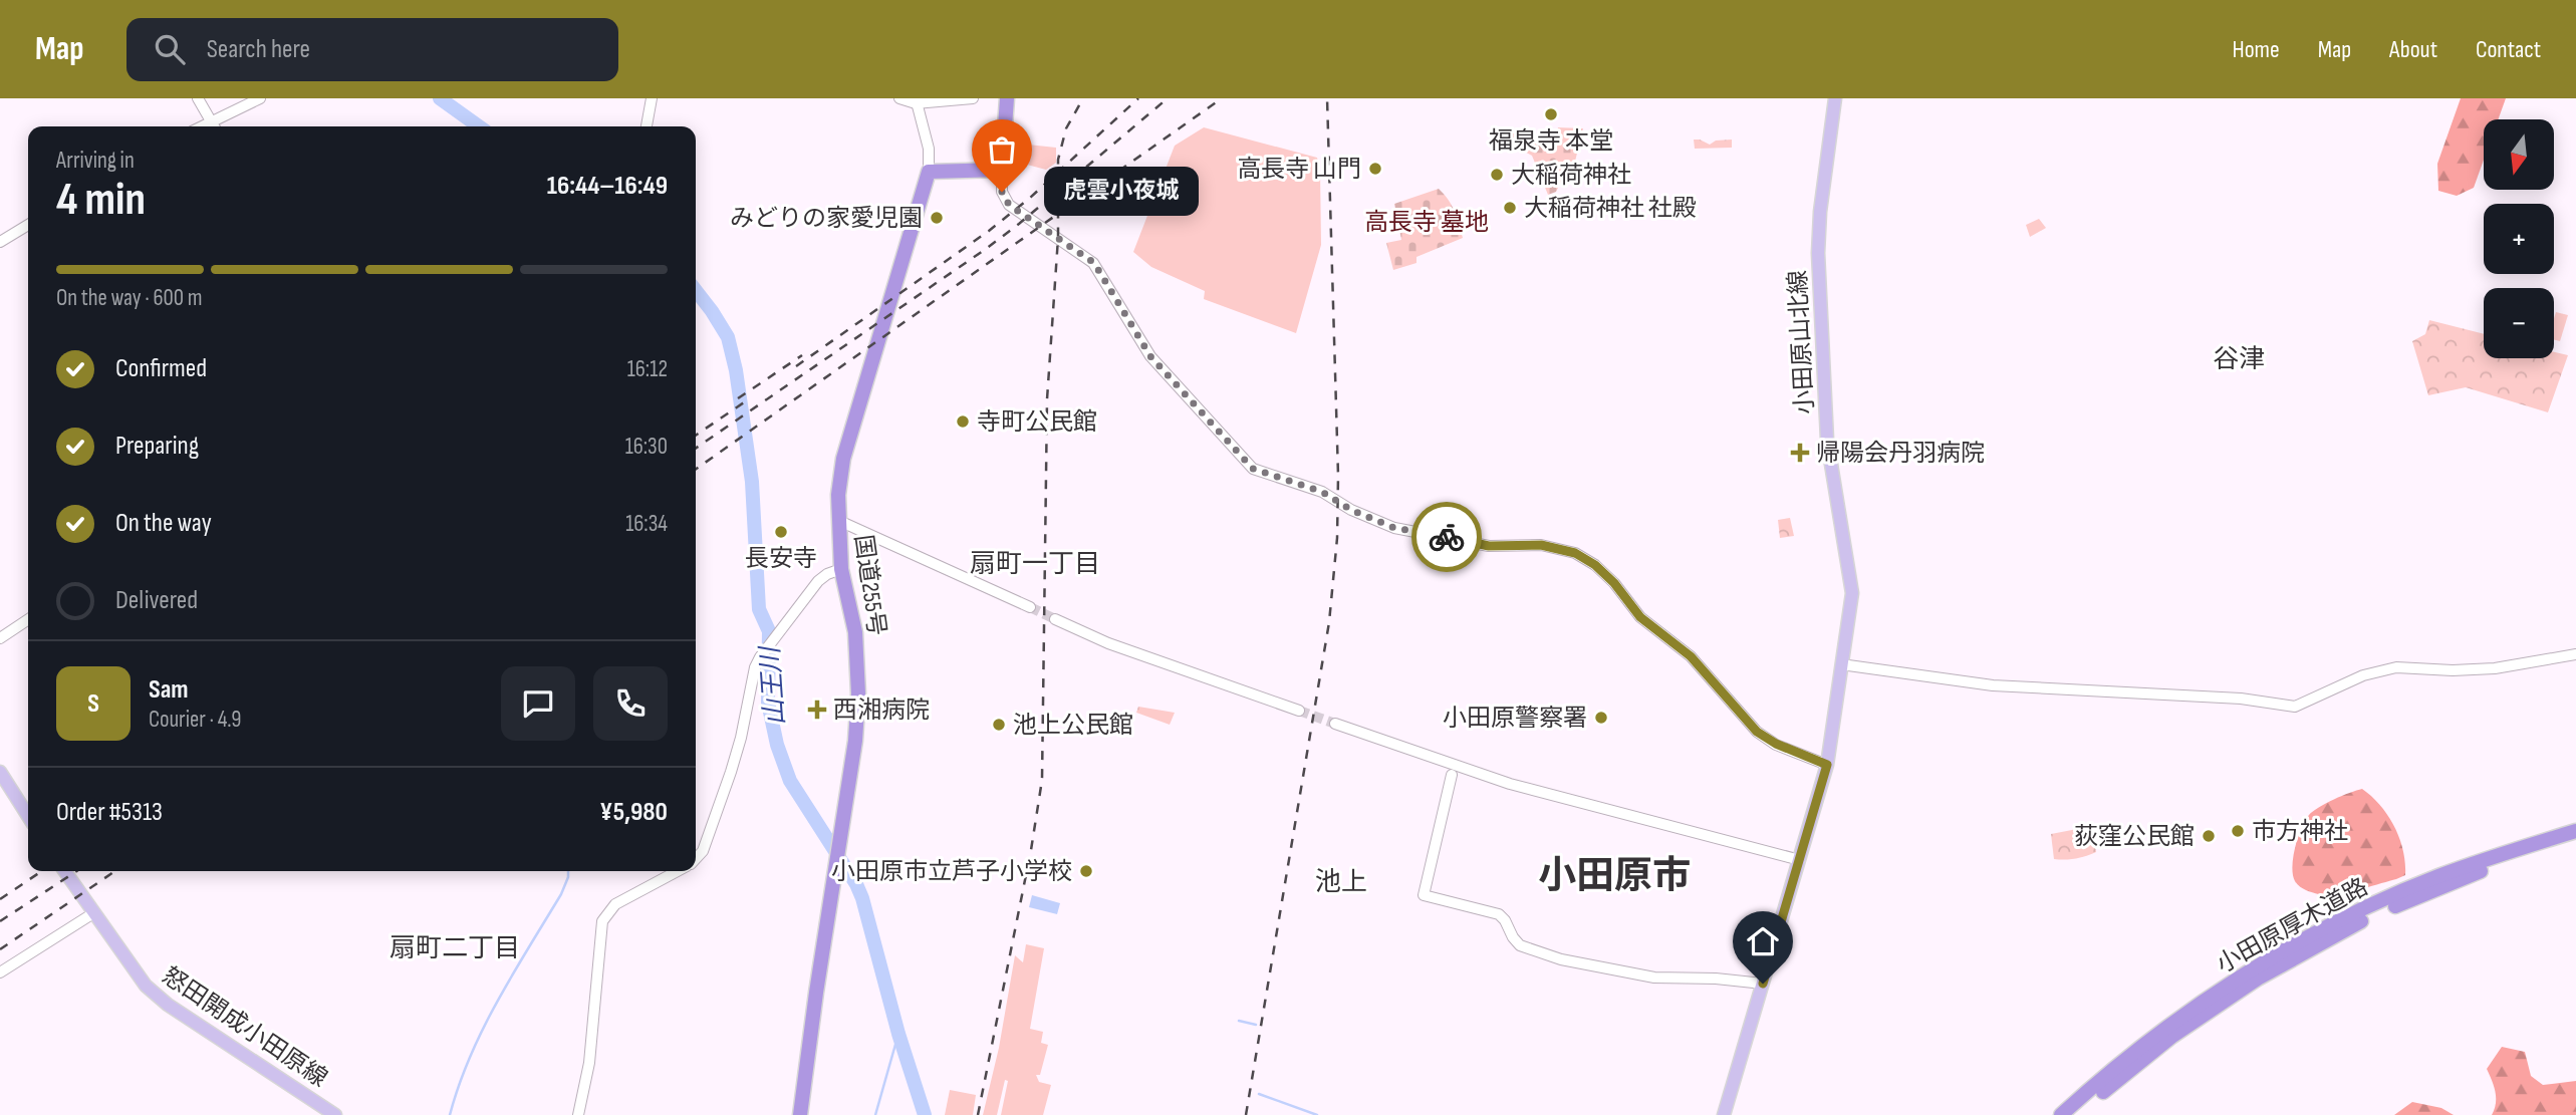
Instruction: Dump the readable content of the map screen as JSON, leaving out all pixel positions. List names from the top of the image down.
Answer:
{
  "streets": {
    "highway": ["国道255号", "小田原厚木道路"],
    "main road": ["小田原山北線", "怒田開成小田原線"]
  },
  "districts": [
    "谷津",
    "扇町一丁目",
    "小田原市",
    "池上",
    "扇町二丁目"
  ],
  "water": ["山王川"],
  "parks": ["高長寺 墓地"],
  "places": {
    "other": [
      "福泉寺 本堂",
      "高長寺 山門",
      "大稲荷神社",
      "虎雲小夜城",
      "大稲荷神社 社殿",
      "みどりの家愛児園",
      "寺町公民館",
      "長安寺",
      "小田原警察署",
      "池上公民館",
      "市方神社",
      "荻窪公民館",
      "小田原市立芦子小学校"
    ],
    "health": ["帰陽会丹羽病院", "西湘病院"]
  },
  "north": "bottom",
  "page": {
    "header": "Map",
    "search": "Search here",
    "nav": [
      "Home",
      "Map",
      "About",
      "Contact"
    ],
    "map_buttons": ["+", "−"],
    "heading": ["4 min", "Arriving in", "16:44–16:49"],
    "panel": [
      "Sam",
      "Courier · 4.9",
      "Order #5313",
      "¥5,980"
    ],
    "bubble": "虎雲小夜城",
    "bar": "On the way · 600 m",
    "list": [
      ["Confirmed", "16:12"],
      ["Preparing", "16:30"],
      ["On the way", "16:34"],
      "Delivered"
    ],
    "round": "S"
  }
}
